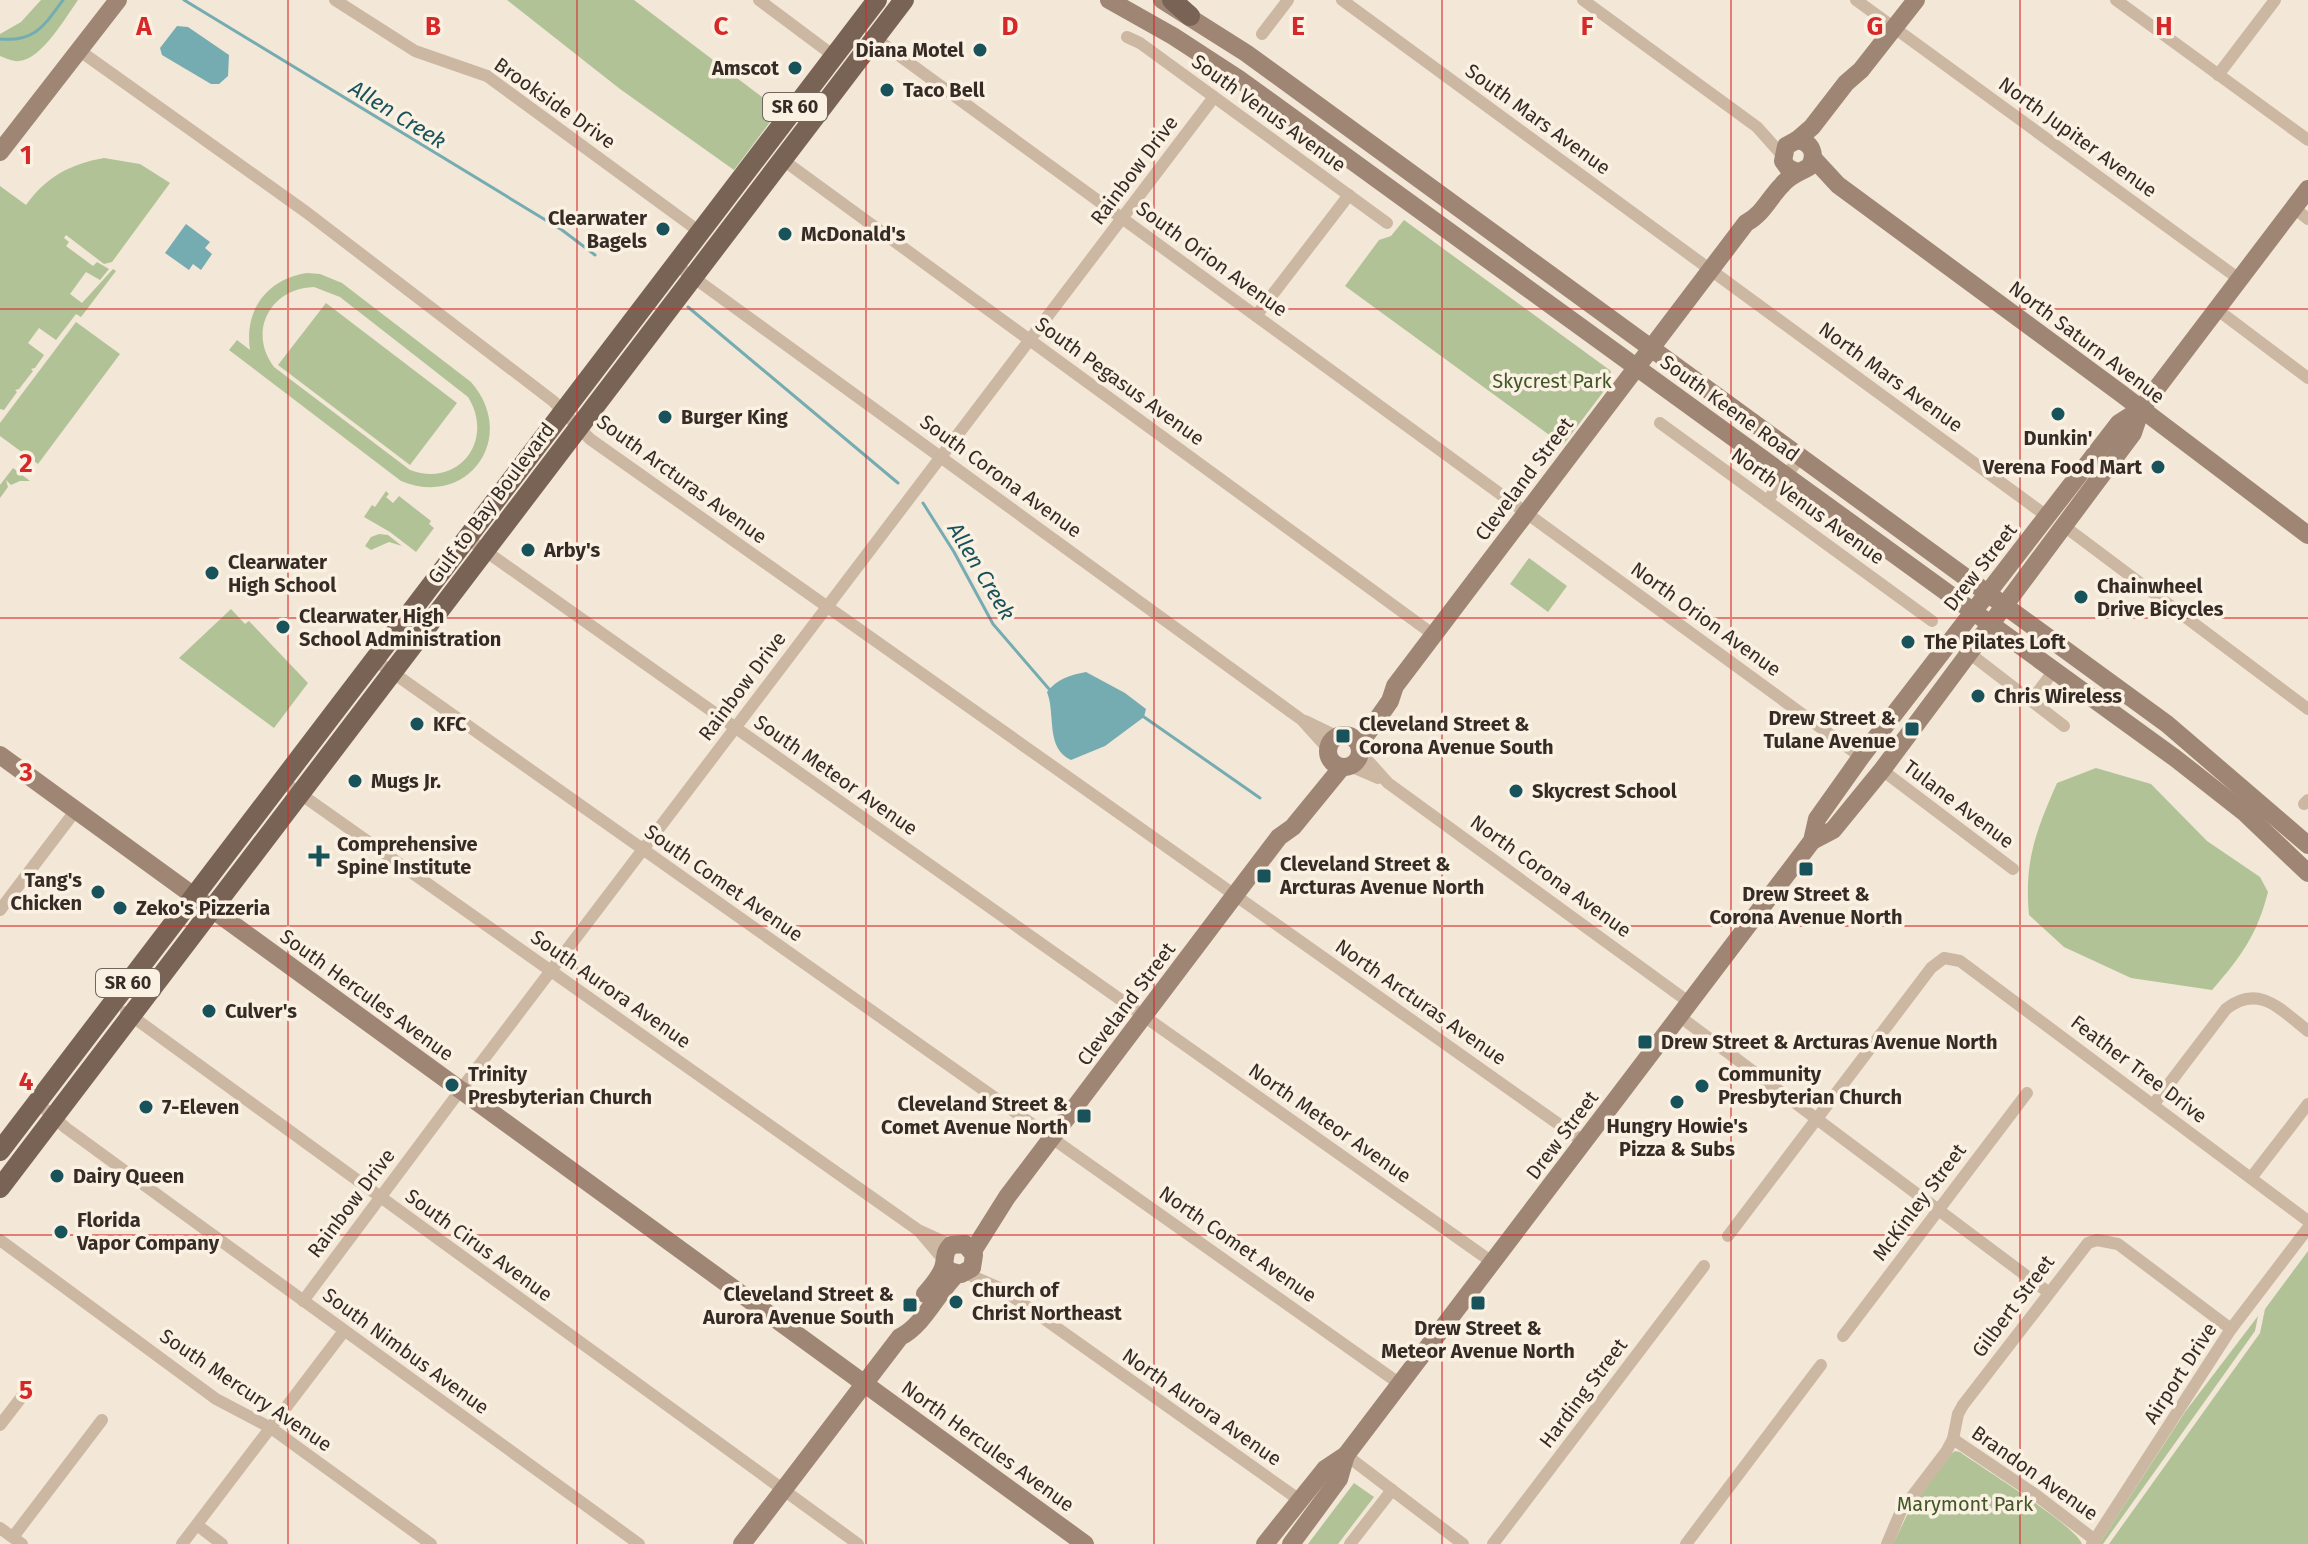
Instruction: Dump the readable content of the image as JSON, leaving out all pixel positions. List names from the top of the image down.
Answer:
{
  "streets": {
    "main road": [
      "SR 60",
      "North Saturn Avenue",
      "South Keene Road",
      "Cleveland Street",
      "Gulf to Bay Boulevard",
      "Drew Street",
      "South Hercules Avenue",
      "North Hercules Avenue"
    ],
    "street": [
      "Brookside Drive",
      "South Venus Avenue",
      "South Mars Avenue",
      "North Jupiter Avenue",
      "Rainbow Drive",
      "South Orion Avenue",
      "North Mars Avenue",
      "South Pegasus Avenue",
      "South Corona Avenue",
      "South Arcturas Avenue",
      "North Venus Avenue",
      "North Orion Avenue",
      "South Meteor Avenue",
      "Tulane Avenue",
      "North Corona Avenue",
      "South Comet Avenue",
      "South Aurora Avenue",
      "North Arcturas Avenue",
      "Feather Tree Drive",
      "North Meteor Avenue",
      "McKinley Street",
      "North Comet Avenue",
      "South Cirus Avenue",
      "Gilbert Street",
      "South Nimbus Avenue",
      "Airport Drive",
      "South Mercury Avenue",
      "Harding Street",
      "North Aurora Avenue",
      "Brandon Avenue"
    ]
  },
  "crossings": [
    ["Brookside Drive", "Gulf to Bay Boulevard"],
    ["South Venus Avenue", "Rainbow Drive"],
    ["South Mars Avenue", "North Mars Avenue"],
    ["South Mars Avenue", "Cleveland Street"],
    ["North Jupiter Avenue", "Cleveland Street"],
    ["North Jupiter Avenue", "Drew Street"],
    ["Rainbow Drive", "South Orion Avenue"],
    ["Rainbow Drive", "South Pegasus Avenue"],
    ["Rainbow Drive", "South Corona Avenue"],
    ["Rainbow Drive", "South Arcturas Avenue"],
    ["Rainbow Drive", "South Meteor Avenue"],
    ["Rainbow Drive", "South Comet Avenue"],
    ["Rainbow Drive", "South Aurora Avenue"],
    ["Rainbow Drive", "South Hercules Avenue"],
    ["Rainbow Drive", "South Cirus Avenue"],
    ["Rainbow Drive", "South Nimbus Avenue"],
    ["South Orion Avenue", "Cleveland Street"],
    ["South Orion Avenue", "Gulf to Bay Boulevard"],
    ["South Orion Avenue", "North Orion Avenue"],
    ["North Saturn Avenue", "Cleveland Street"],
    ["North Saturn Avenue", "Drew Street"],
    ["North Mars Avenue", "Cleveland Street"],
    ["North Mars Avenue", "Drew Street"],
    ["South Pegasus Avenue", "Cleveland Street"],
    ["South Pegasus Avenue", "Gulf to Bay Boulevard"],
    ["South Keene Road", "Cleveland Street"],
    ["South Keene Road", "Drew Street"],
    ["South Corona Avenue", "Cleveland Street"],
    ["South Corona Avenue", "Gulf to Bay Boulevard"],
    ["South Corona Avenue", "North Corona Avenue"],
    ["South Arcturas Avenue", "Cleveland Street"],
    ["South Arcturas Avenue", "Gulf to Bay Boulevard"],
    ["South Arcturas Avenue", "North Arcturas Avenue"],
    ["Cleveland Street", "North Orion Avenue"],
    ["Cleveland Street", "South Meteor Avenue"],
    ["Cleveland Street", "North Corona Avenue"],
    ["Cleveland Street", "South Comet Avenue"],
    ["Cleveland Street", "South Aurora Avenue"],
    ["Cleveland Street", "South Hercules Avenue"],
    ["Cleveland Street", "North Arcturas Avenue"],
    ["Cleveland Street", "North Meteor Avenue"],
    ["Cleveland Street", "North Comet Avenue"],
    ["Cleveland Street", "South Cirus Avenue"],
    ["Cleveland Street", "North Aurora Avenue"],
    ["Cleveland Street", "North Hercules Avenue"],
    ["Gulf to Bay Boulevard", "South Meteor Avenue"],
    ["Gulf to Bay Boulevard", "South Comet Avenue"],
    ["Gulf to Bay Boulevard", "South Aurora Avenue"],
    ["Gulf to Bay Boulevard", "South Hercules Avenue"],
    ["Gulf to Bay Boulevard", "South Cirus Avenue"],
    ["Gulf to Bay Boulevard", "South Nimbus Avenue"],
    ["Drew Street", "North Orion Avenue"],
    ["Drew Street", "Tulane Avenue"],
    ["Drew Street", "North Corona Avenue"],
    ["Drew Street", "North Arcturas Avenue"],
    ["Drew Street", "North Meteor Avenue"],
    ["Drew Street", "North Comet Avenue"],
    ["Drew Street", "North Aurora Avenue"],
    ["South Meteor Avenue", "North Meteor Avenue"],
    ["North Corona Avenue", "Feather Tree Drive"],
    ["North Corona Avenue", "McKinley Street"],
    ["North Corona Avenue", "Gilbert Street"],
    ["South Comet Avenue", "North Comet Avenue"],
    ["South Aurora Avenue", "North Aurora Avenue"],
    ["South Hercules Avenue", "North Hercules Avenue"],
    ["Gilbert Street", "Airport Drive"],
    ["Gilbert Street", "Brandon Avenue"],
    ["Airport Drive", "Brandon Avenue"]
  ],
  "water": ["Allen Creek"],
  "parks": ["Skycrest Park", "Marymont Park"],
  "places": {
    "other": [
      "Diana Motel",
      "Amscot",
      "Taco Bell",
      "Clearwater Bagels",
      "McDonald's",
      "Dunkin'",
      "Burger King",
      "Verena Food Mart",
      "Arby's",
      "Clearwater High School",
      "Chainwheel Drive Bicycles",
      "Clearwater High School Administration",
      "The Pilates Loft",
      "Chris Wireless",
      "KFC",
      "Mugs Jr.",
      "Skycrest School",
      "Tang's Chicken",
      "Zeko's Pizzeria",
      "Culver's",
      "Trinity Presbyterian Church",
      "Community Presbyterian Church",
      "Hungry Howie's Pizza & Subs",
      "7-Eleven",
      "Dairy Queen",
      "Florida Vapor Company",
      "Church of Christ Northeast"
    ],
    "transit": [
      "Drew Street & Tulane Avenue",
      "Cleveland Street & Corona Avenue South",
      "Drew Street & Corona Avenue North",
      "Cleveland Street & Arcturas Avenue North",
      "Drew Street & Arcturas Avenue North",
      "Cleveland Street & Comet Avenue North",
      "Drew Street & Meteor Avenue North",
      "Cleveland Street & Aurora Avenue South"
    ],
    "health": ["Comprehensive Spine Institute"]
  },
  "grid": {
    "columns": [
      "A",
      "B",
      "C",
      "D",
      "E",
      "F",
      "G",
      "H"
    ],
    "rows": [
      "1",
      "2",
      "3",
      "4",
      "5"
    ]
  }
}
